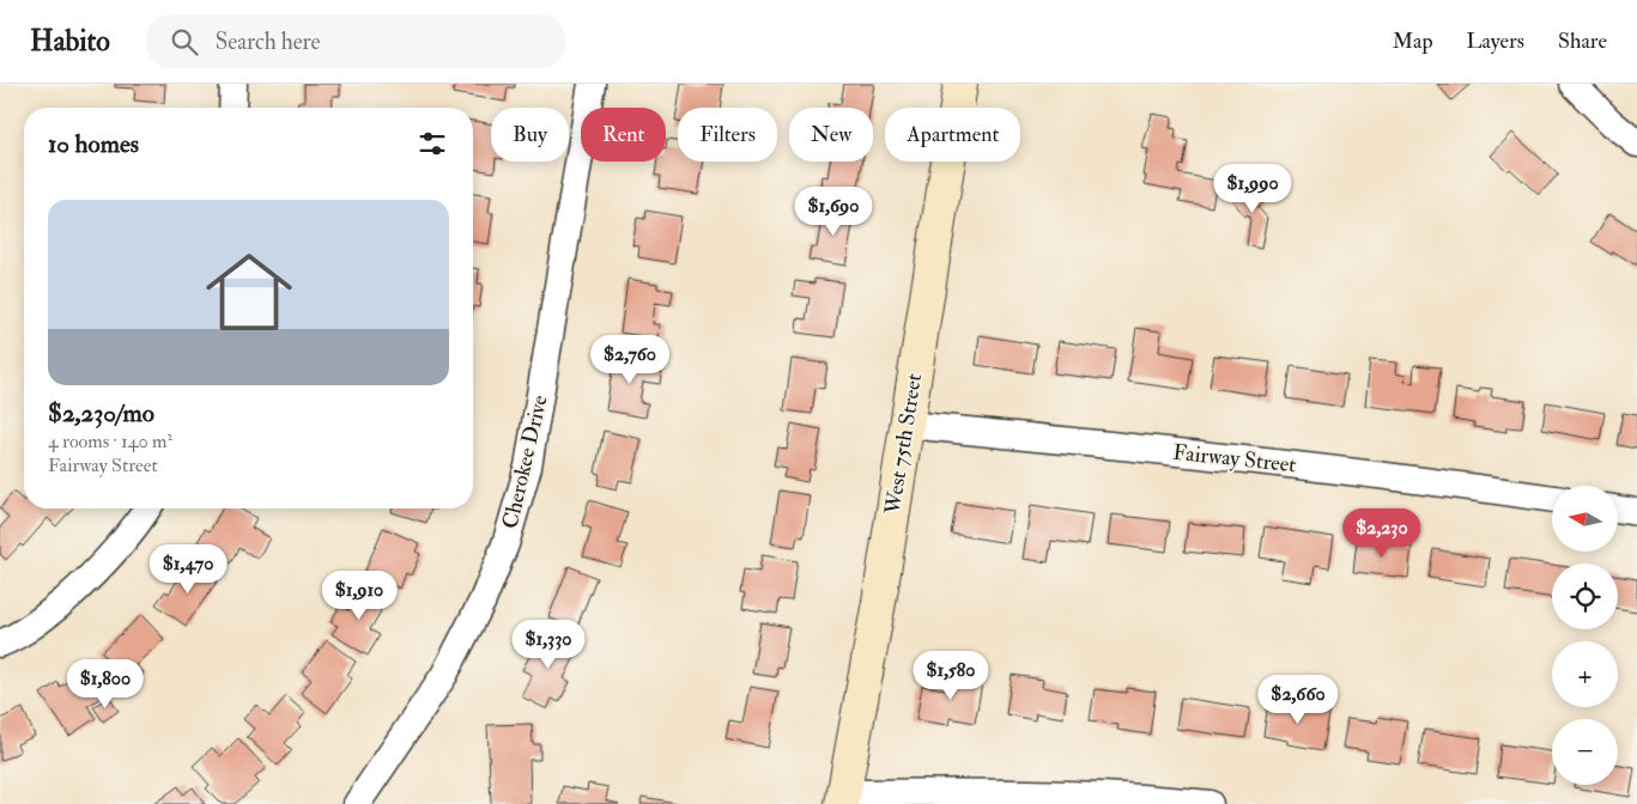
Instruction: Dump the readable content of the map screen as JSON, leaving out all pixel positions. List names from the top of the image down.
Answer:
{
  "streets": {
    "main road": ["West 75th Street"],
    "street": ["Fairway Street", "Cherokee Drive"]
  },
  "crossings": [
    ["West 75th Street", "Fairway Street"]
  ],
  "north": "left",
  "page": {
    "header": "Habito",
    "search": "Search here",
    "nav": ["Map", "Layers", "Share"],
    "chip": [
      "Buy",
      "Rent",
      "Filters",
      "New",
      "Apartment"
    ],
    "heading": "10 homes",
    "price": [
      "$1,990",
      "$1,690",
      "$2,760",
      "$2,230",
      "$1,470",
      "$1,910",
      "$1,330",
      "$1,580",
      "$1,800",
      "$2,660"
    ],
    "list": [
      {
        "name": "$2,230/mo",
        "note": "4 rooms · 140 m² · Fairway Street"
      }
    ],
    "map_buttons": ["+", "−"]
  }
}
